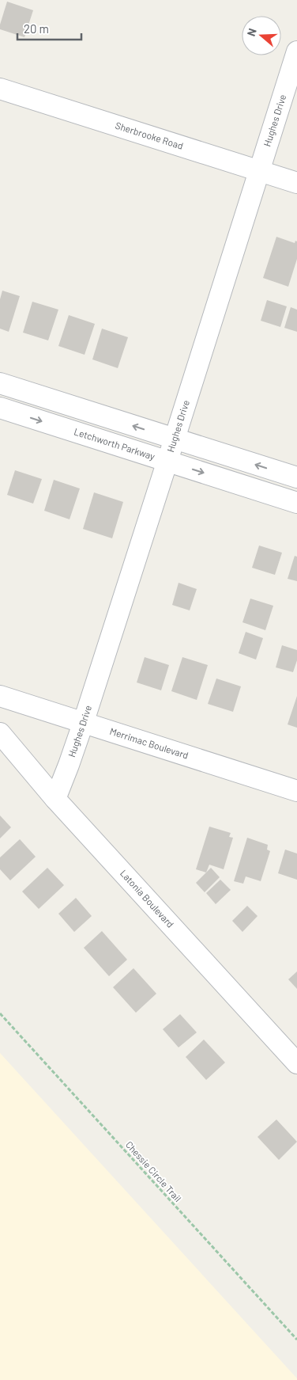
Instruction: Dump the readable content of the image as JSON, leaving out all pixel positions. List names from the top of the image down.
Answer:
{
  "streets": {
    "street": [
      "Hughes Drive",
      "Sherbrooke Road",
      "Letchworth Parkway",
      "Merrimac Boulevard",
      "Latonia Boulevard"
    ],
    "path": ["Chessie Circle Trail"]
  },
  "crossings": [
    ["Hughes Drive", "Sherbrooke Road"],
    ["Hughes Drive", "Letchworth Parkway"],
    ["Hughes Drive", "Merrimac Boulevard"],
    ["Hughes Drive", "Latonia Boulevard"]
  ],
  "scale_bar": "20 m",
  "north": "left"
}
